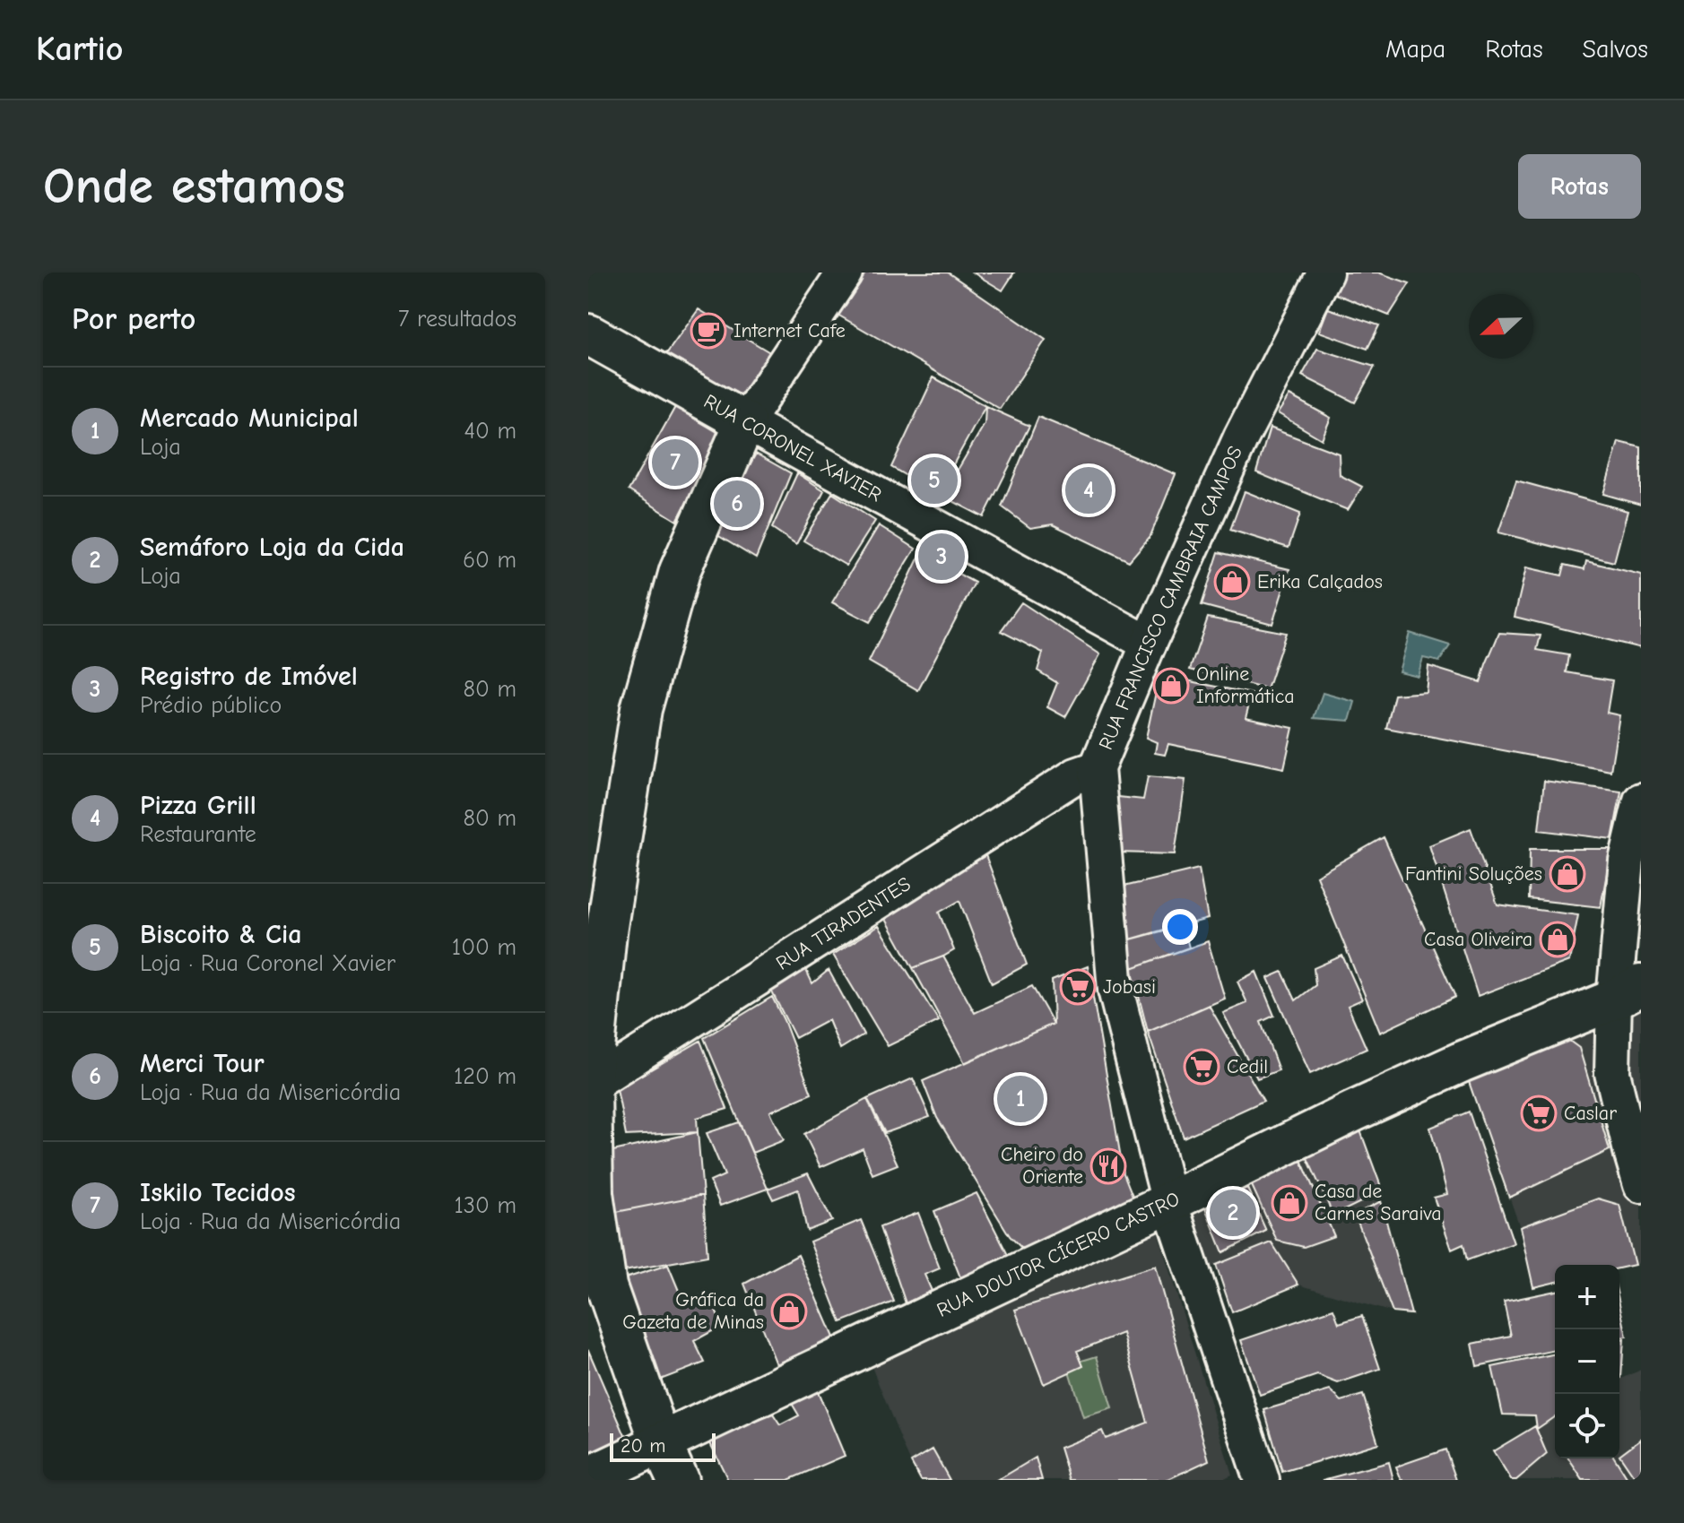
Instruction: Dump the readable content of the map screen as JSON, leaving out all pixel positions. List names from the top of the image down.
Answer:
{
  "streets": {
    "street": [
      "RUA CORONEL XAVIER",
      "RUA FRANCISCO CAMBRAIA CAMPOS",
      "RUA TIRADENTES",
      "RUA DOUTOR CÍCERO CASTRO"
    ]
  },
  "crossings": [
    ["RUA CORONEL XAVIER", "RUA FRANCISCO CAMBRAIA CAMPOS"],
    ["RUA FRANCISCO CAMBRAIA CAMPOS", "RUA TIRADENTES"],
    ["RUA FRANCISCO CAMBRAIA CAMPOS", "RUA DOUTOR CÍCERO CASTRO"]
  ],
  "places": {
    "cafe": ["Internet Cafe"],
    "shop": [
      "Erika Calçados",
      "Online Informática",
      "Fantini Soluções",
      "Casa Oliveira",
      "Casa de Carnes Saraiva",
      "Gráfica da Gazeta de Minas"
    ],
    "supermarket": ["Jobasi", "Cedil", "Caslar"],
    "restaurant": ["Cheiro do Oriente"]
  },
  "scale_bar": "20 m",
  "north": "left",
  "page": {
    "header": "Kartio",
    "nav": ["Mapa", "Rotas", "Salvos"],
    "buttons": "Rotas",
    "title": "Onde estamos",
    "heading": ["Por perto", "7 resultados"],
    "list": [
      {
        "mark": "1",
        "name": "Mercado Municipal",
        "note": "Loja",
        "value": "40 m"
      },
      {
        "mark": "2",
        "name": "Semáforo Loja da Cida",
        "note": "Loja",
        "value": "60 m"
      },
      {
        "mark": "3",
        "name": "Registro de Imóvel",
        "note": "Prédio público",
        "value": "80 m"
      },
      {
        "mark": "4",
        "name": "Pizza Grill",
        "note": "Restaurante",
        "value": "80 m"
      },
      {
        "mark": "5",
        "name": "Biscoito & Cia",
        "note": "Loja · Rua Coronel Xavier",
        "value": "100 m"
      },
      {
        "mark": "6",
        "name": "Merci Tour",
        "note": "Loja · Rua da Misericórdia",
        "value": "120 m"
      },
      {
        "mark": "7",
        "name": "Iskilo Tecidos",
        "note": "Loja · Rua da Misericórdia",
        "value": "130 m"
      }
    ],
    "pins": [
      "7",
      "5",
      "4",
      "6",
      "3",
      "1",
      "2"
    ],
    "map_buttons": ["+", "−"],
    "scale": "20 m"
  }
}
